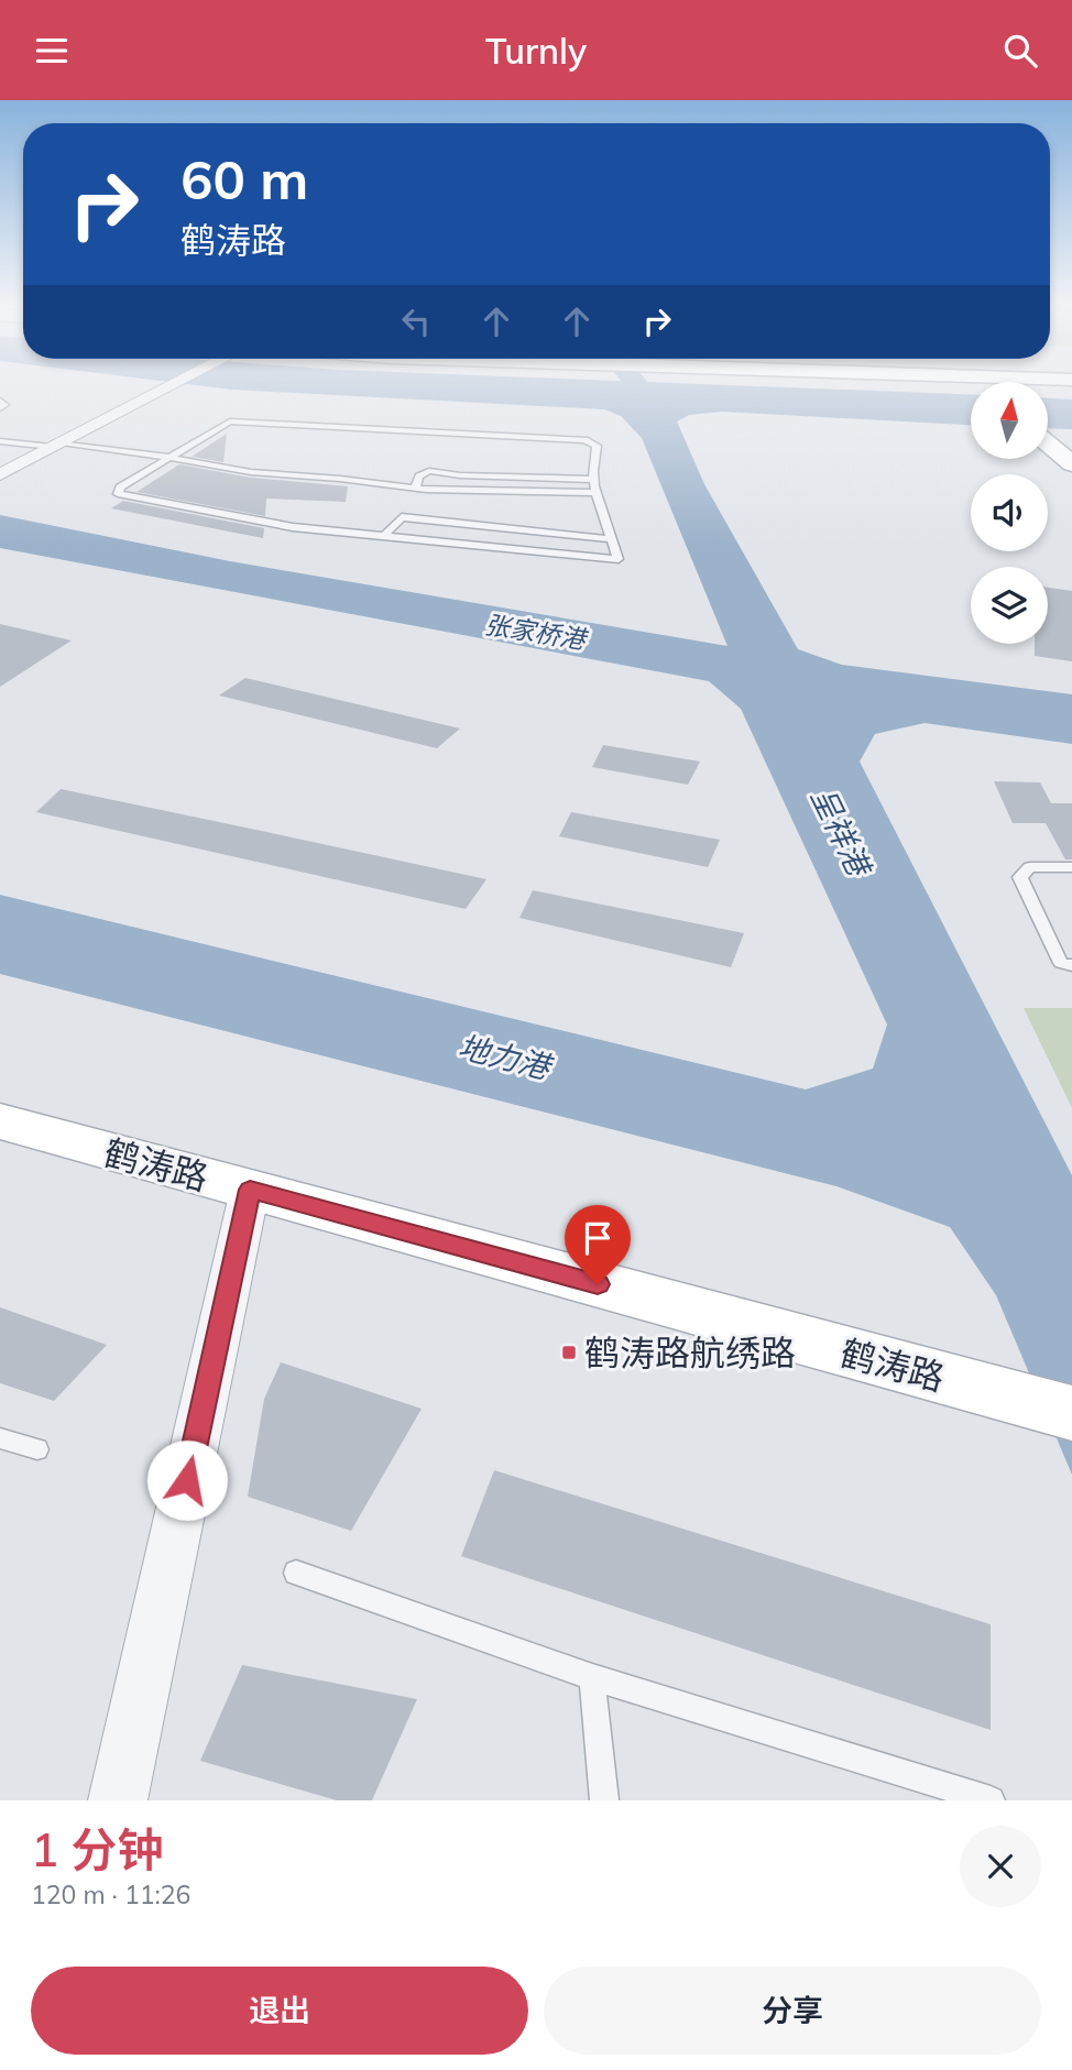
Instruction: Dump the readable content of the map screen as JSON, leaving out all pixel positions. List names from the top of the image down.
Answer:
{
  "streets": {
    "street": ["鹤涛路"]
  },
  "water": ["张家桥港", "呈祥港", "地力港"],
  "places": {
    "transit": ["鹤涛路航绣路"]
  },
  "north": "top",
  "page": {
    "header": "Turnly",
    "turn": ["60 m", "鹤涛路"],
    "heading": ["1 分钟", "120 m · 11:26"],
    "buttons": ["退出", "分享"]
  }
}
